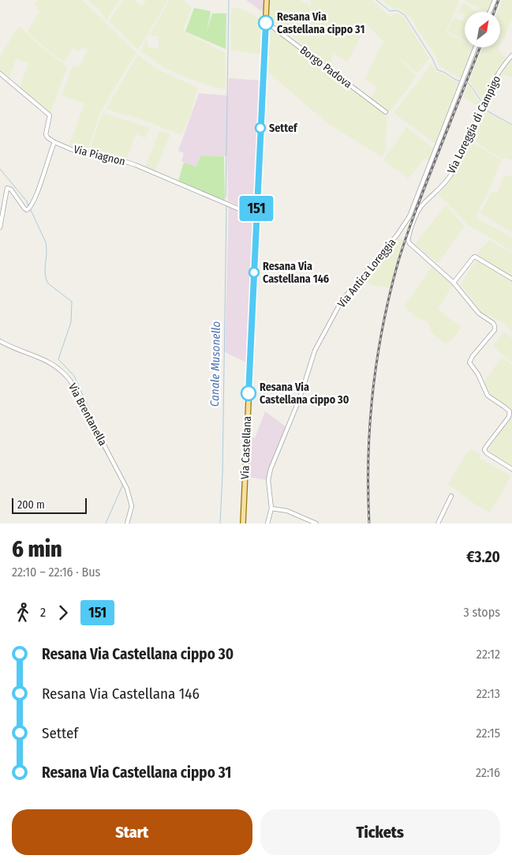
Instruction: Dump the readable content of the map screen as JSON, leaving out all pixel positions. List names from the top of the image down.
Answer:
{
  "streets": {
    "main road": ["Via Castellana"],
    "street": [
      "Borgo Padova",
      "Via Loreggia di Campigo",
      "Via Piagnon",
      "Via Antica Loreggia",
      "Via Brentanella"
    ]
  },
  "crossings": [
    ["Borgo Padova", "Via Castellana"],
    ["Via Piagnon", "Via Castellana"]
  ],
  "water": ["Canale Musonello"],
  "places": [
    "Resana Via Castellana cippo 31",
    "Settef",
    "Resana Via Castellana 146",
    "Resana Via Castellana cippo 30"
  ],
  "lines": ["bus line 151"],
  "scale_bar": "200 m",
  "north": "top right",
  "page": {
    "on_map": "151",
    "scale": "200 m",
    "heading": ["6 min", "22:10 – 22:16 · Bus", "€3.20"],
    "legs": ["2", "151", "3 stops"],
    "list": [
      {
        "name": "Resana Via Castellana cippo 30",
        "value": "22:12"
      },
      {
        "name": "Resana Via Castellana 146",
        "value": "22:13"
      },
      {
        "name": "Settef",
        "value": "22:15"
      },
      {
        "name": "Resana Via Castellana cippo 31",
        "value": "22:16"
      }
    ],
    "buttons": ["Start", "Tickets"]
  }
}
